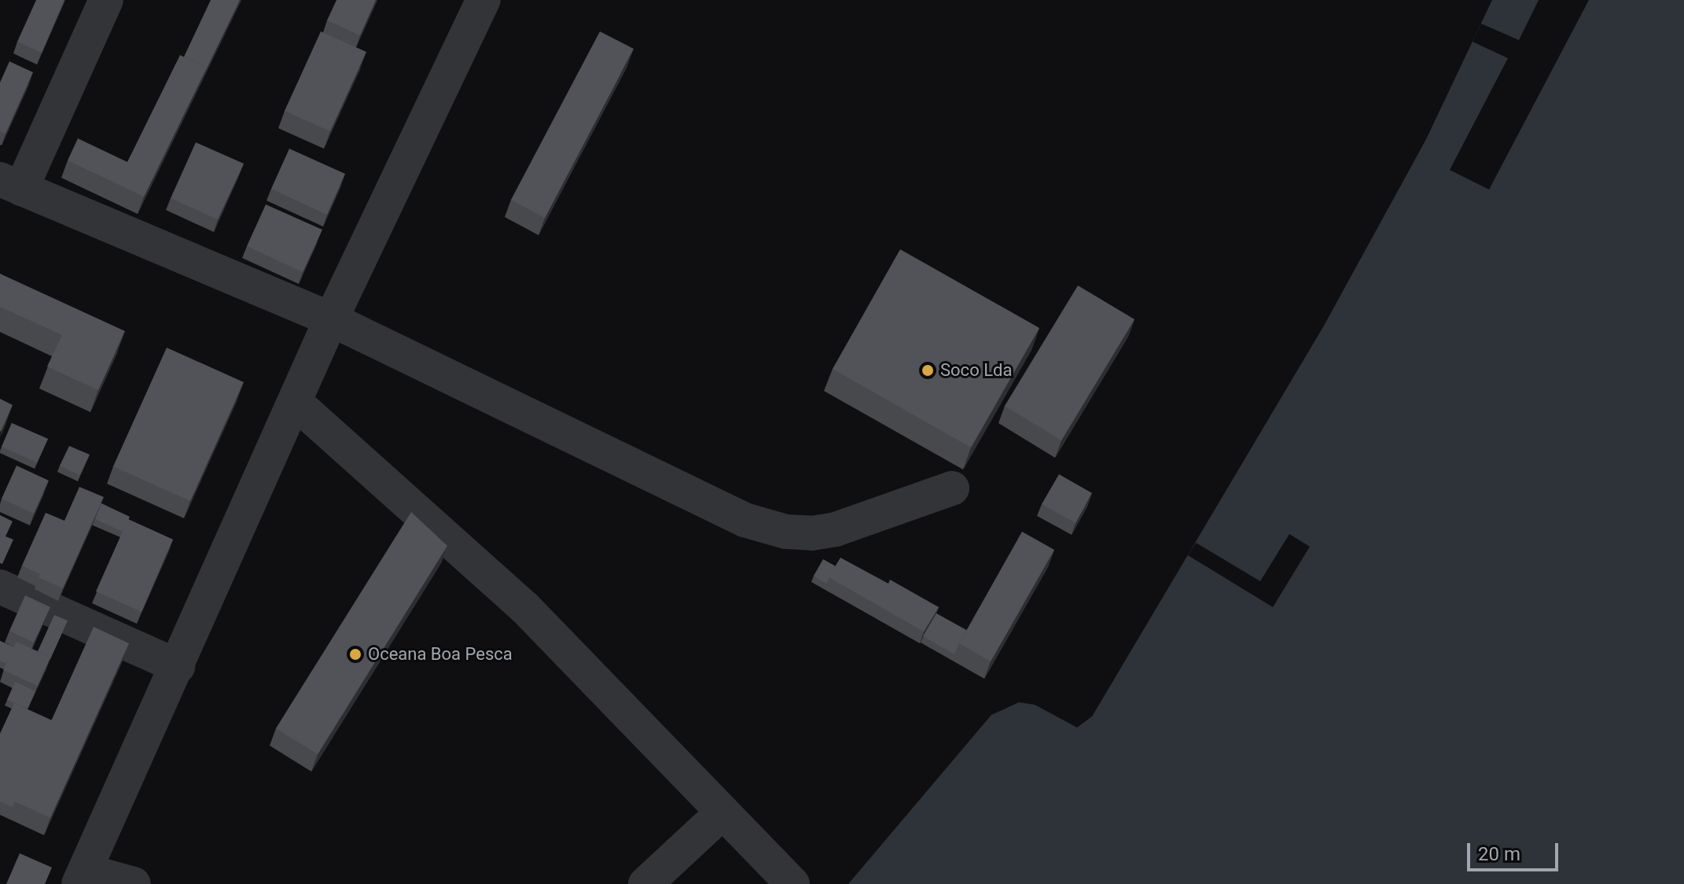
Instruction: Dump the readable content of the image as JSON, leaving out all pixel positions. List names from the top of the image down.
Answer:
{
  "places": ["Soco Lda", "Oceana Boa Pesca"],
  "scale_bar": "20 m"
}
